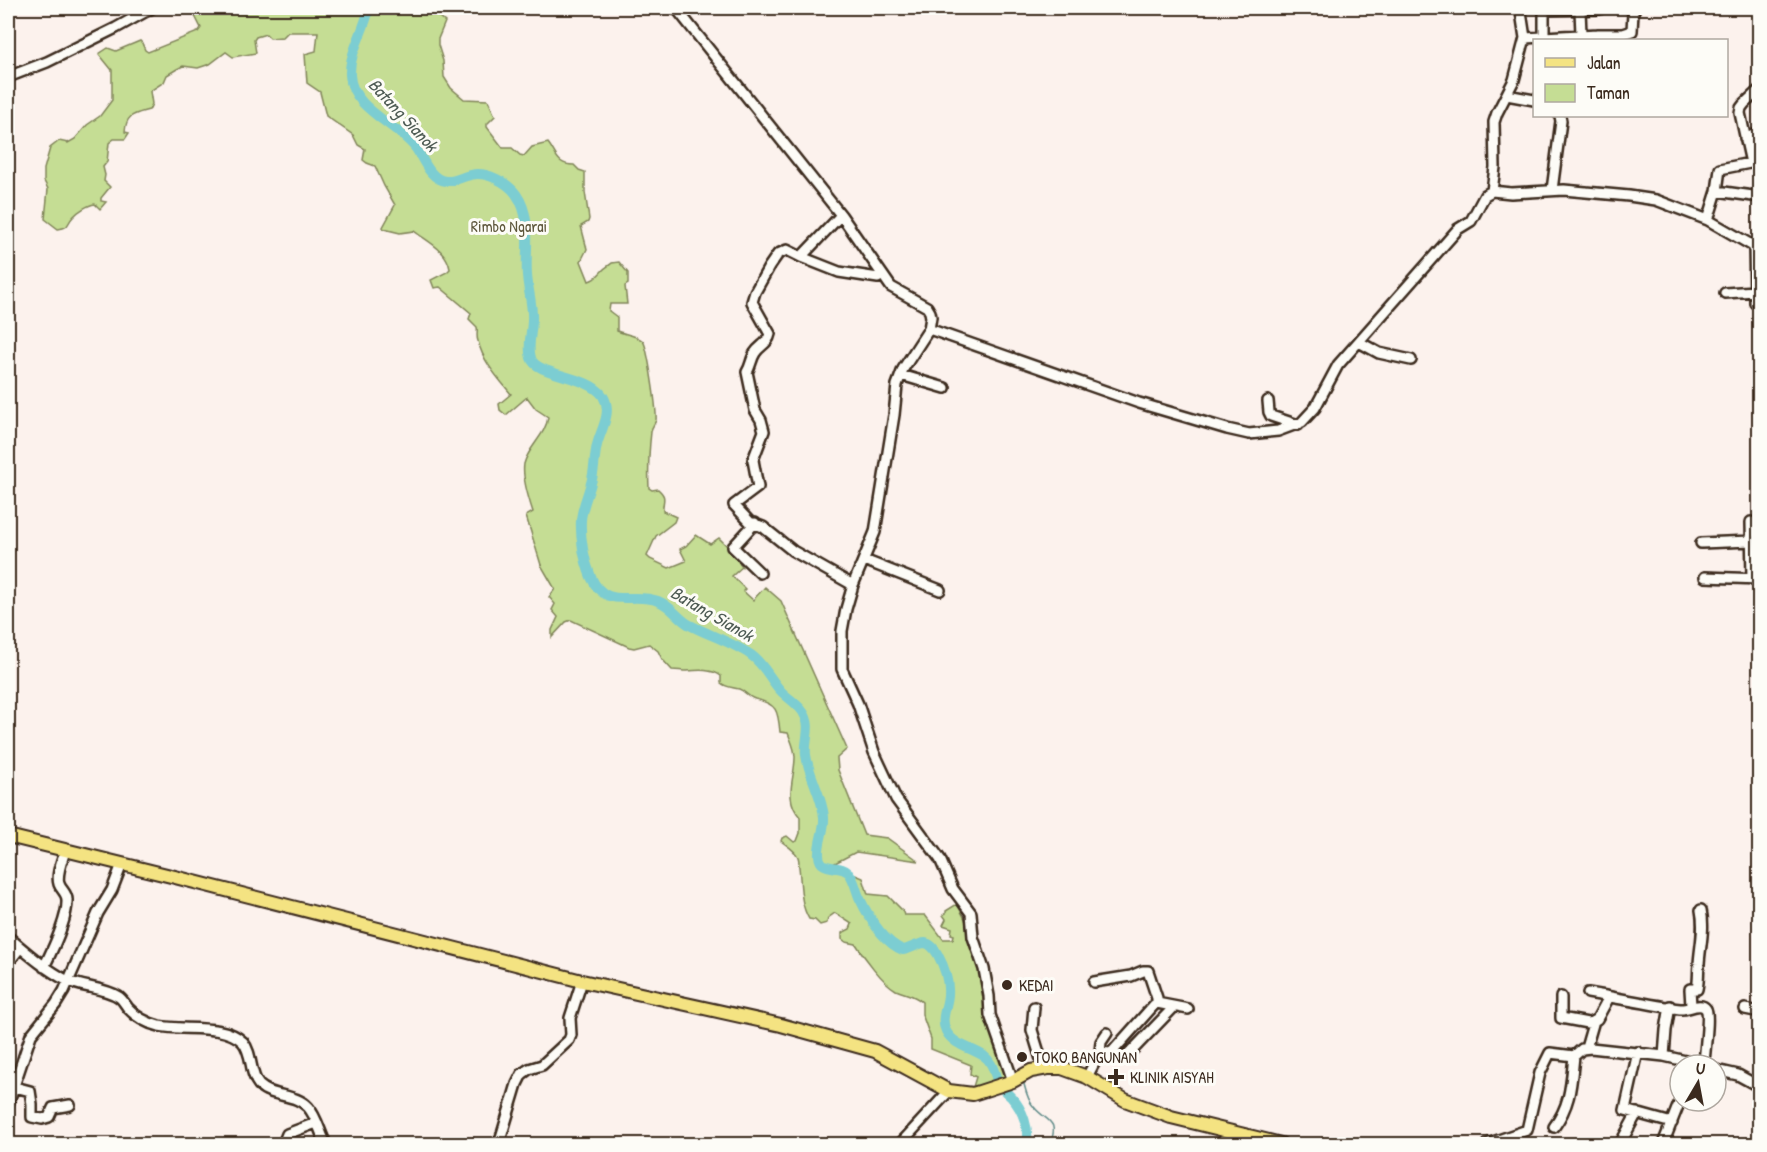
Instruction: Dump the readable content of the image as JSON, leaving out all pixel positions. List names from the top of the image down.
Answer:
{
  "water": ["Batang Sianok"],
  "parks": ["Rimbo Ngarai"],
  "places": {
    "other": ["KEDAI", "TOKO BANGUNAN"],
    "health": ["KLINIK AISYAH"]
  },
  "legend": ["Jalan", "Taman"],
  "north": "top"
}
